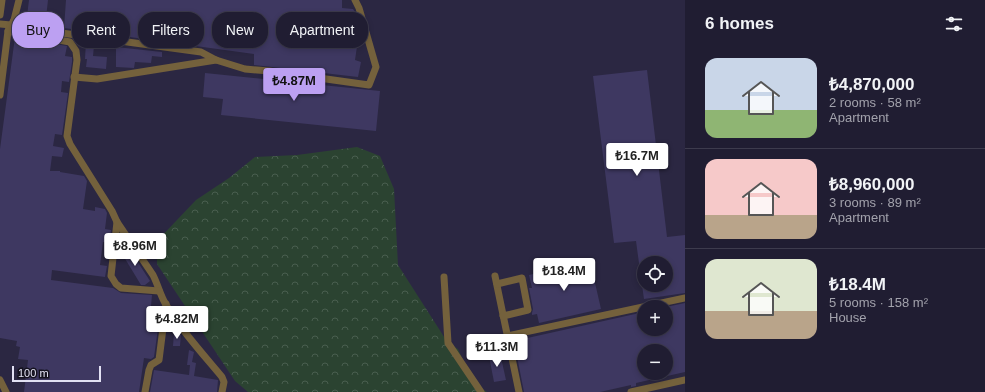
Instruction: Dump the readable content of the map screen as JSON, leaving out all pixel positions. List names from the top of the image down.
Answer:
{
  "scale_bar": "100 m",
  "page": {
    "heading": "6 homes",
    "chip": [
      "Buy",
      "Rent",
      "Filters",
      "New",
      "Apartment"
    ],
    "list": [
      {
        "name": "₺4,870,000",
        "note": "2 rooms · 58 m² · Apartment"
      },
      {
        "name": "₺8,960,000",
        "note": "3 rooms · 89 m² · Apartment"
      },
      {
        "name": "₺18.4M",
        "note": "5 rooms · 158 m² · House"
      }
    ],
    "price": [
      "₺4.87M",
      "₺16.7M",
      "₺8.96M",
      "₺18.4M",
      "₺4.82M",
      "₺11.3M"
    ],
    "map_buttons": ["+", "−"],
    "scale": "100 m"
  }
}
